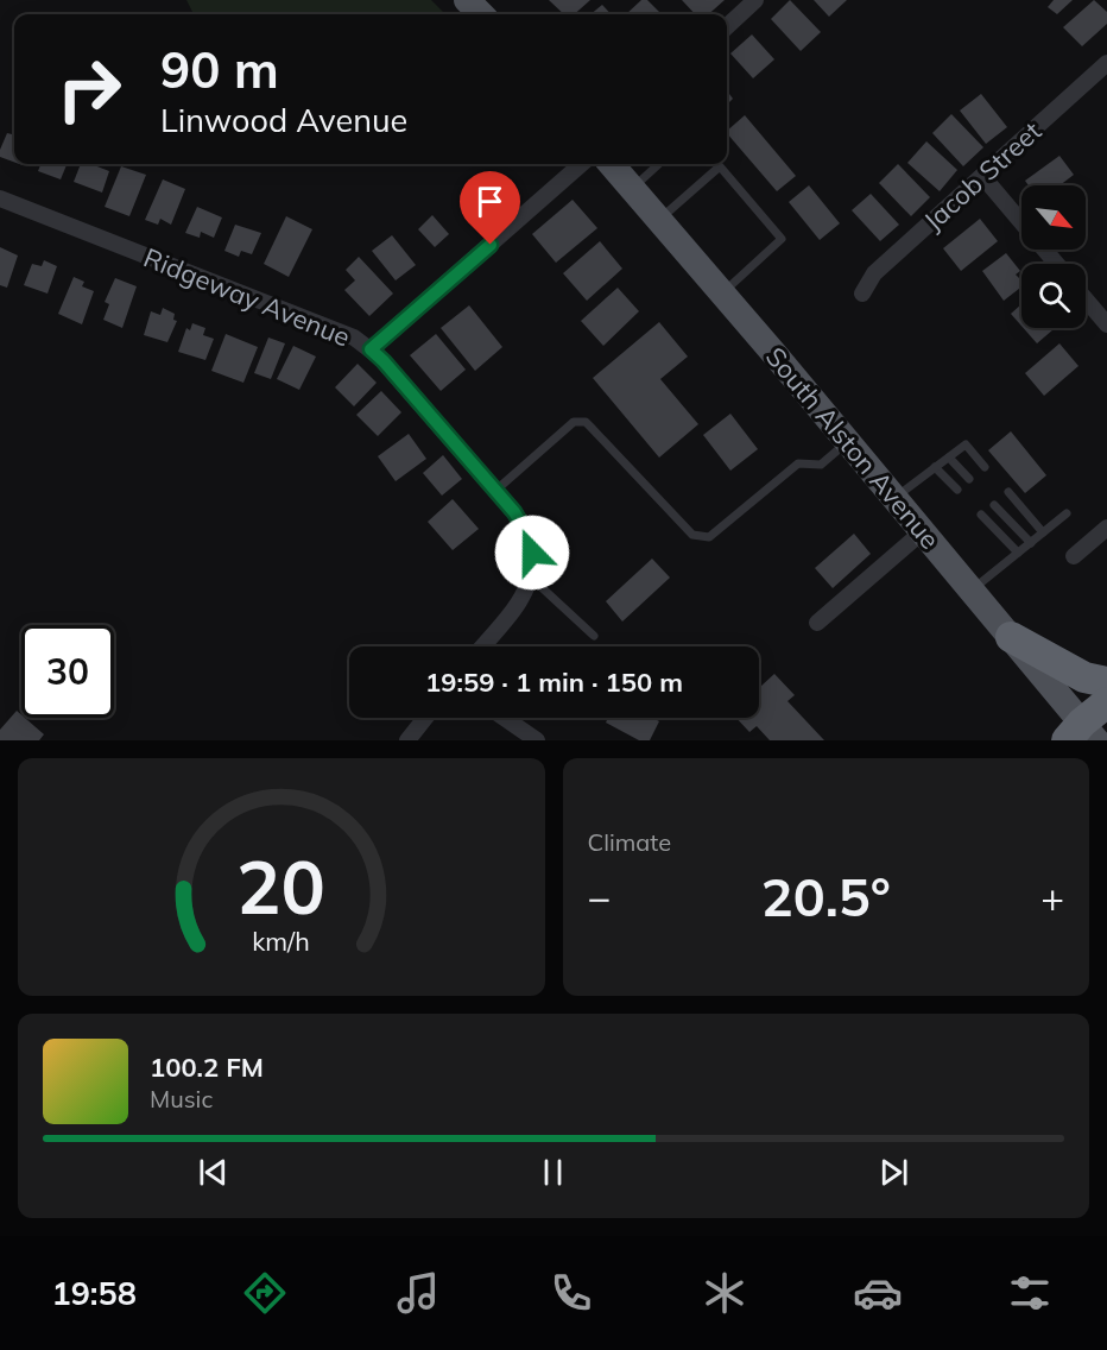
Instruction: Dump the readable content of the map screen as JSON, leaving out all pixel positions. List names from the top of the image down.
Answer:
{
  "streets": {
    "main road": ["South Alston Avenue"],
    "street": ["Jacob Street", "Ridgeway Avenue"]
  },
  "north": "bottom right",
  "page": {
    "turn": ["90 m", "Linwood Avenue"],
    "limit": "30",
    "trip": "19:59 · 1 min · 150 m",
    "tile": "Climate",
    "heat": ["−", "20.5°", "+"],
    "song": ["100.2 FM", "Music"],
    "tabs": "19:58",
    "gauge": ["20", "km/h"]
  }
}
